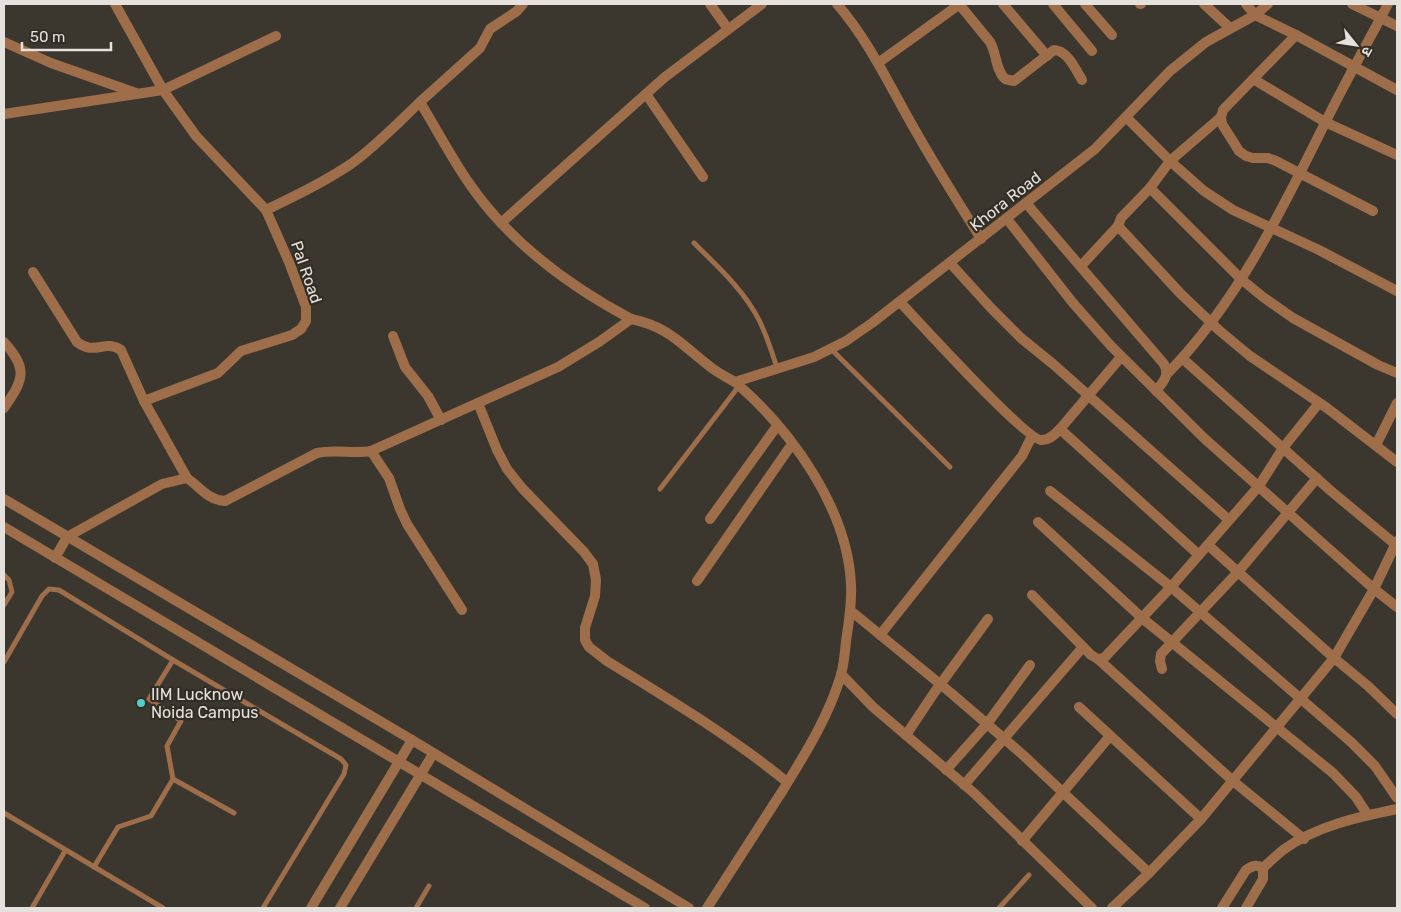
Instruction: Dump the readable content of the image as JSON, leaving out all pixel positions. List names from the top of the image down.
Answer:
{
  "streets": {
    "street": ["Khora Road", "Pal Road"]
  },
  "places": ["IIM Lucknow Noida Campus"],
  "scale_bar": "50 m",
  "north": "bottom right"
}
